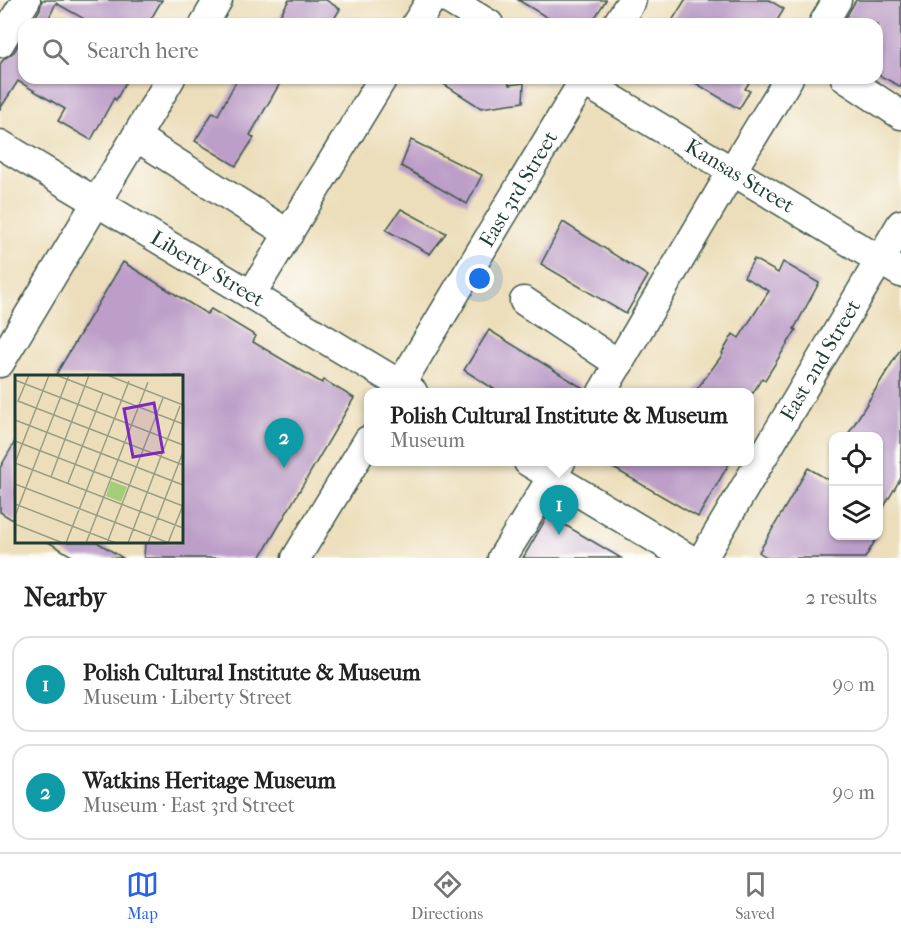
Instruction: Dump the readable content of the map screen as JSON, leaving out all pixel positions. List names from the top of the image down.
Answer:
{
  "streets": {
    "street": [
      "Kansas Street",
      "East 3rd Street",
      "Liberty Street",
      "East 2nd Street"
    ]
  },
  "crossings": [
    ["Kansas Street", "East 2nd Street"]
  ],
  "page": {
    "search": "Search here",
    "popup": ["Polish Cultural Institute & Museum", "Museum"],
    "pins": ["2", "1"],
    "heading": ["Nearby", "2 results"],
    "list": [
      {
        "mark": "1",
        "name": "Polish Cultural Institute & Museum",
        "note": "Museum · Liberty Street",
        "value": "90 m"
      },
      {
        "mark": "2",
        "name": "Watkins Heritage Museum",
        "note": "Museum · East 3rd Street",
        "value": "90 m"
      }
    ],
    "nav": ["Map", "Directions", "Saved"]
  }
}
